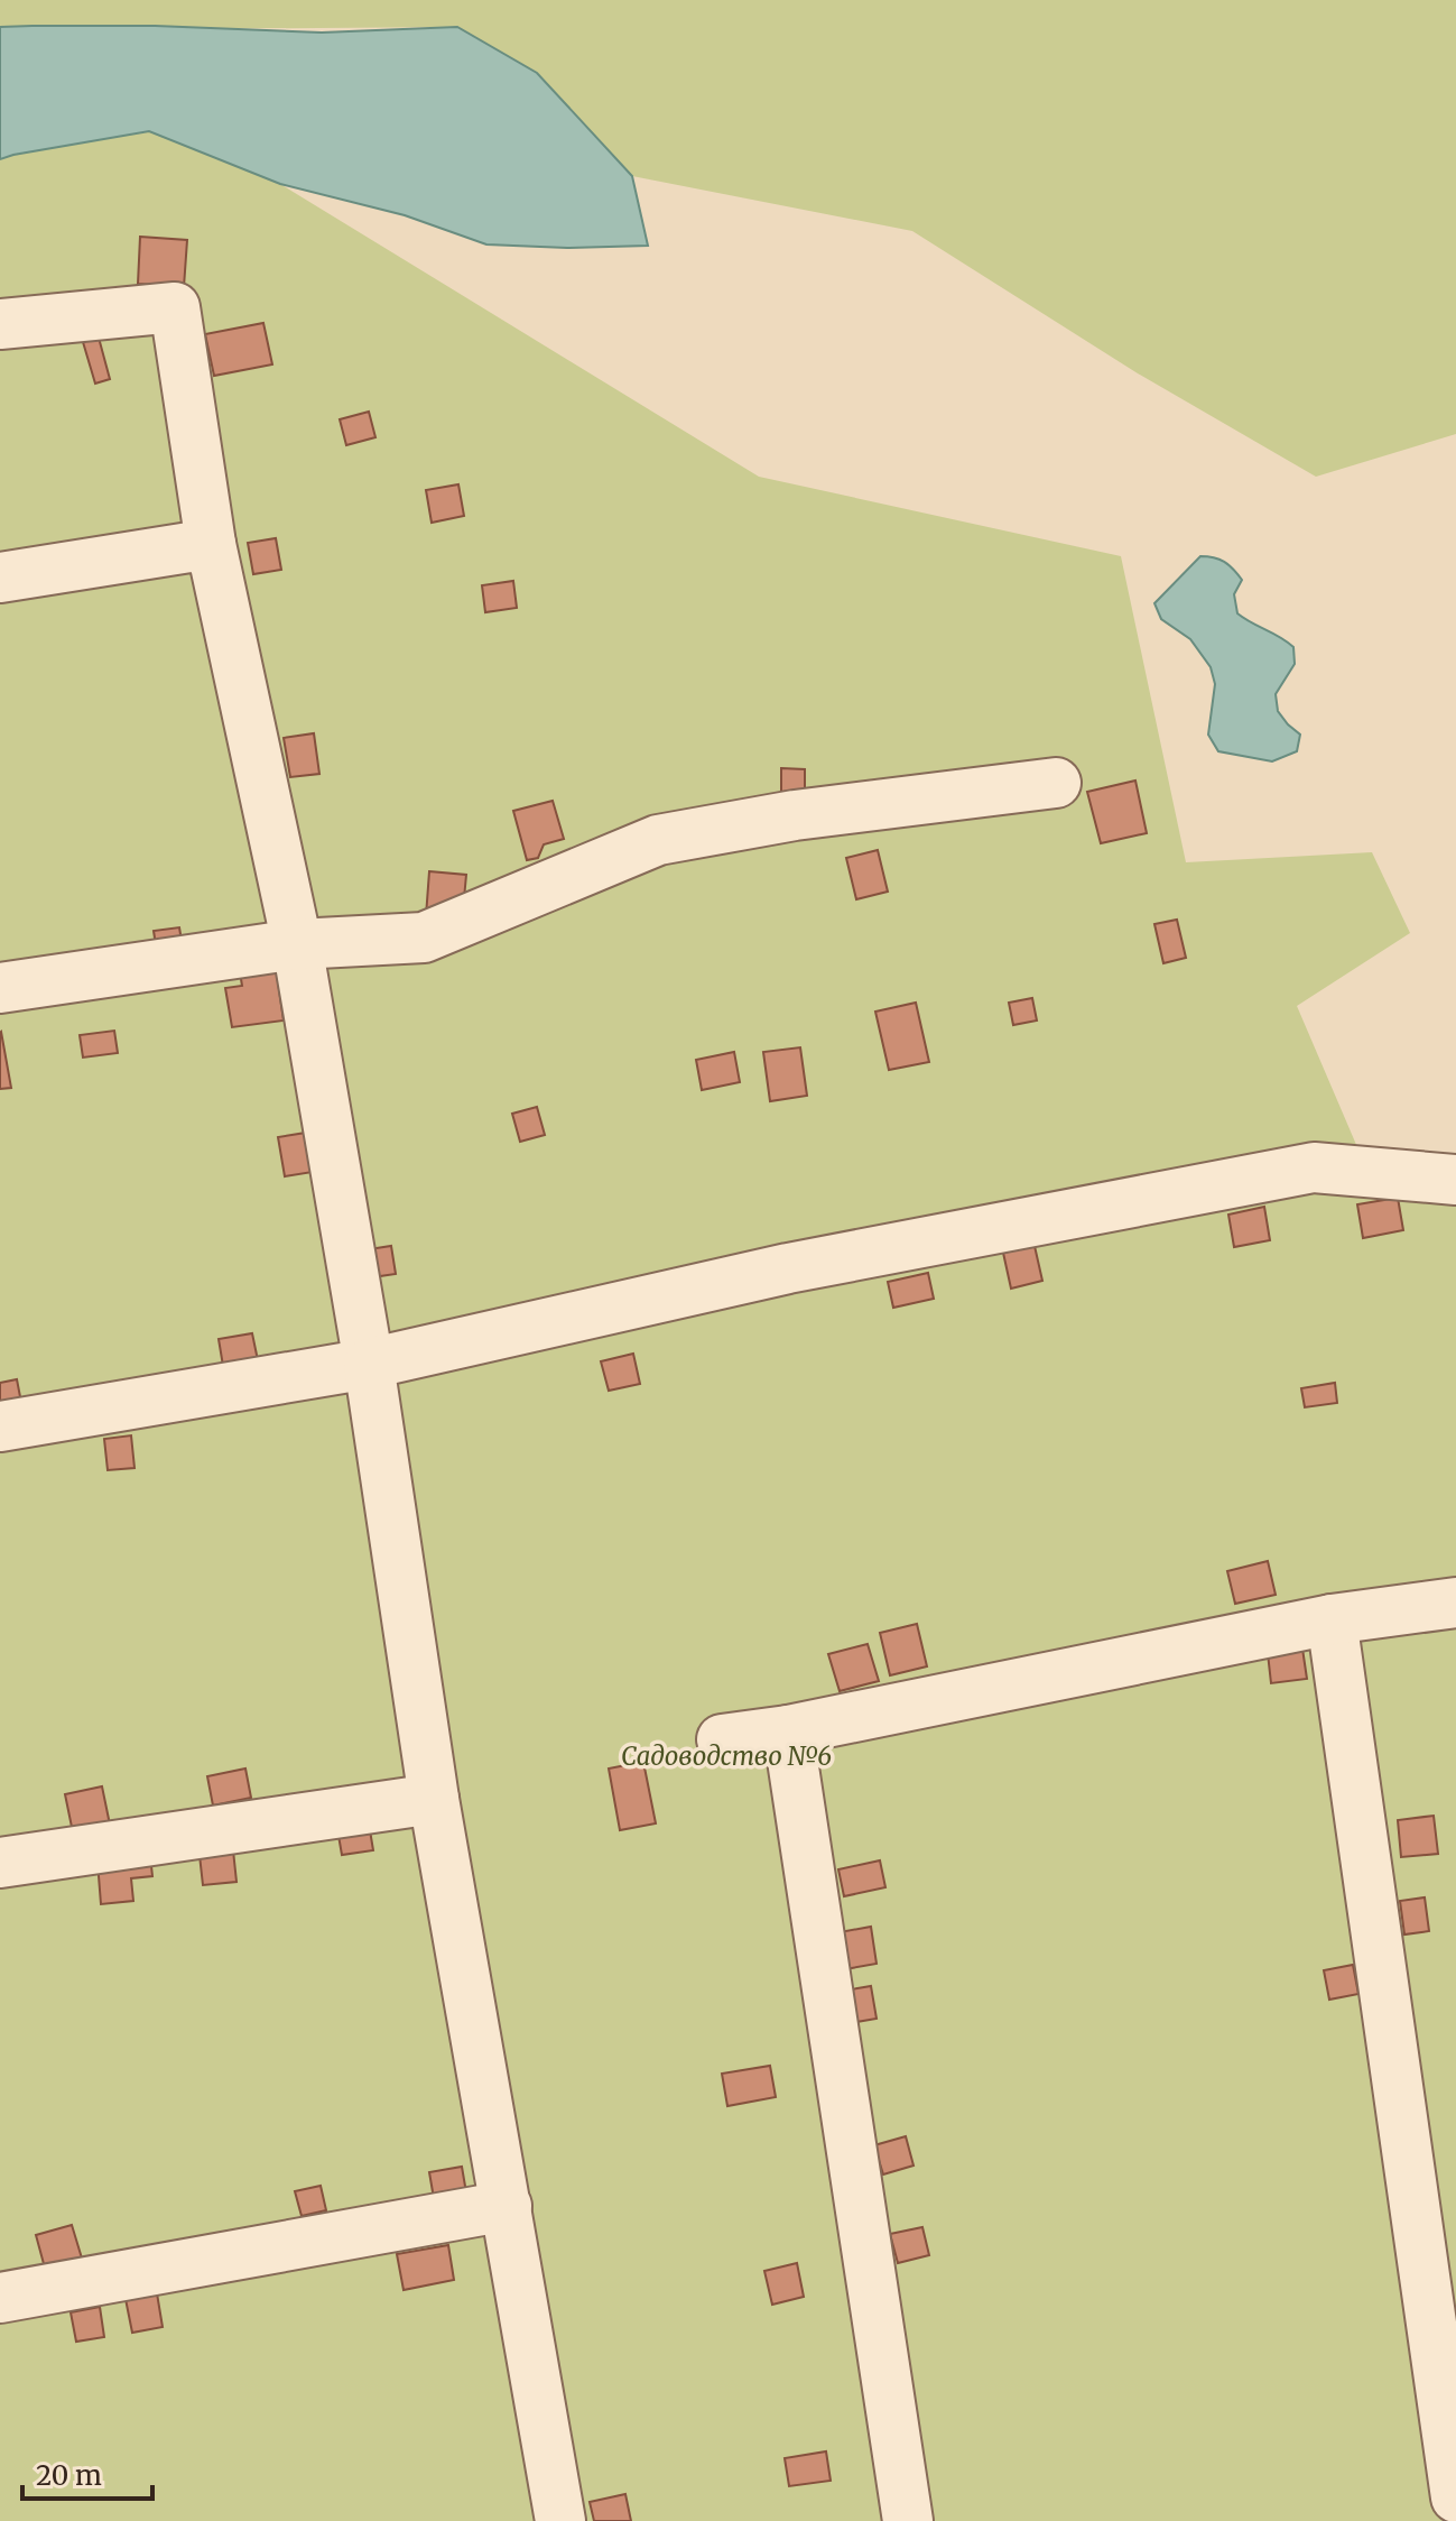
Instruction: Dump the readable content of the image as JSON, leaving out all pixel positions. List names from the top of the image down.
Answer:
{
  "parks": ["Садоводство №6"],
  "scale_bar": "20 m"
}
